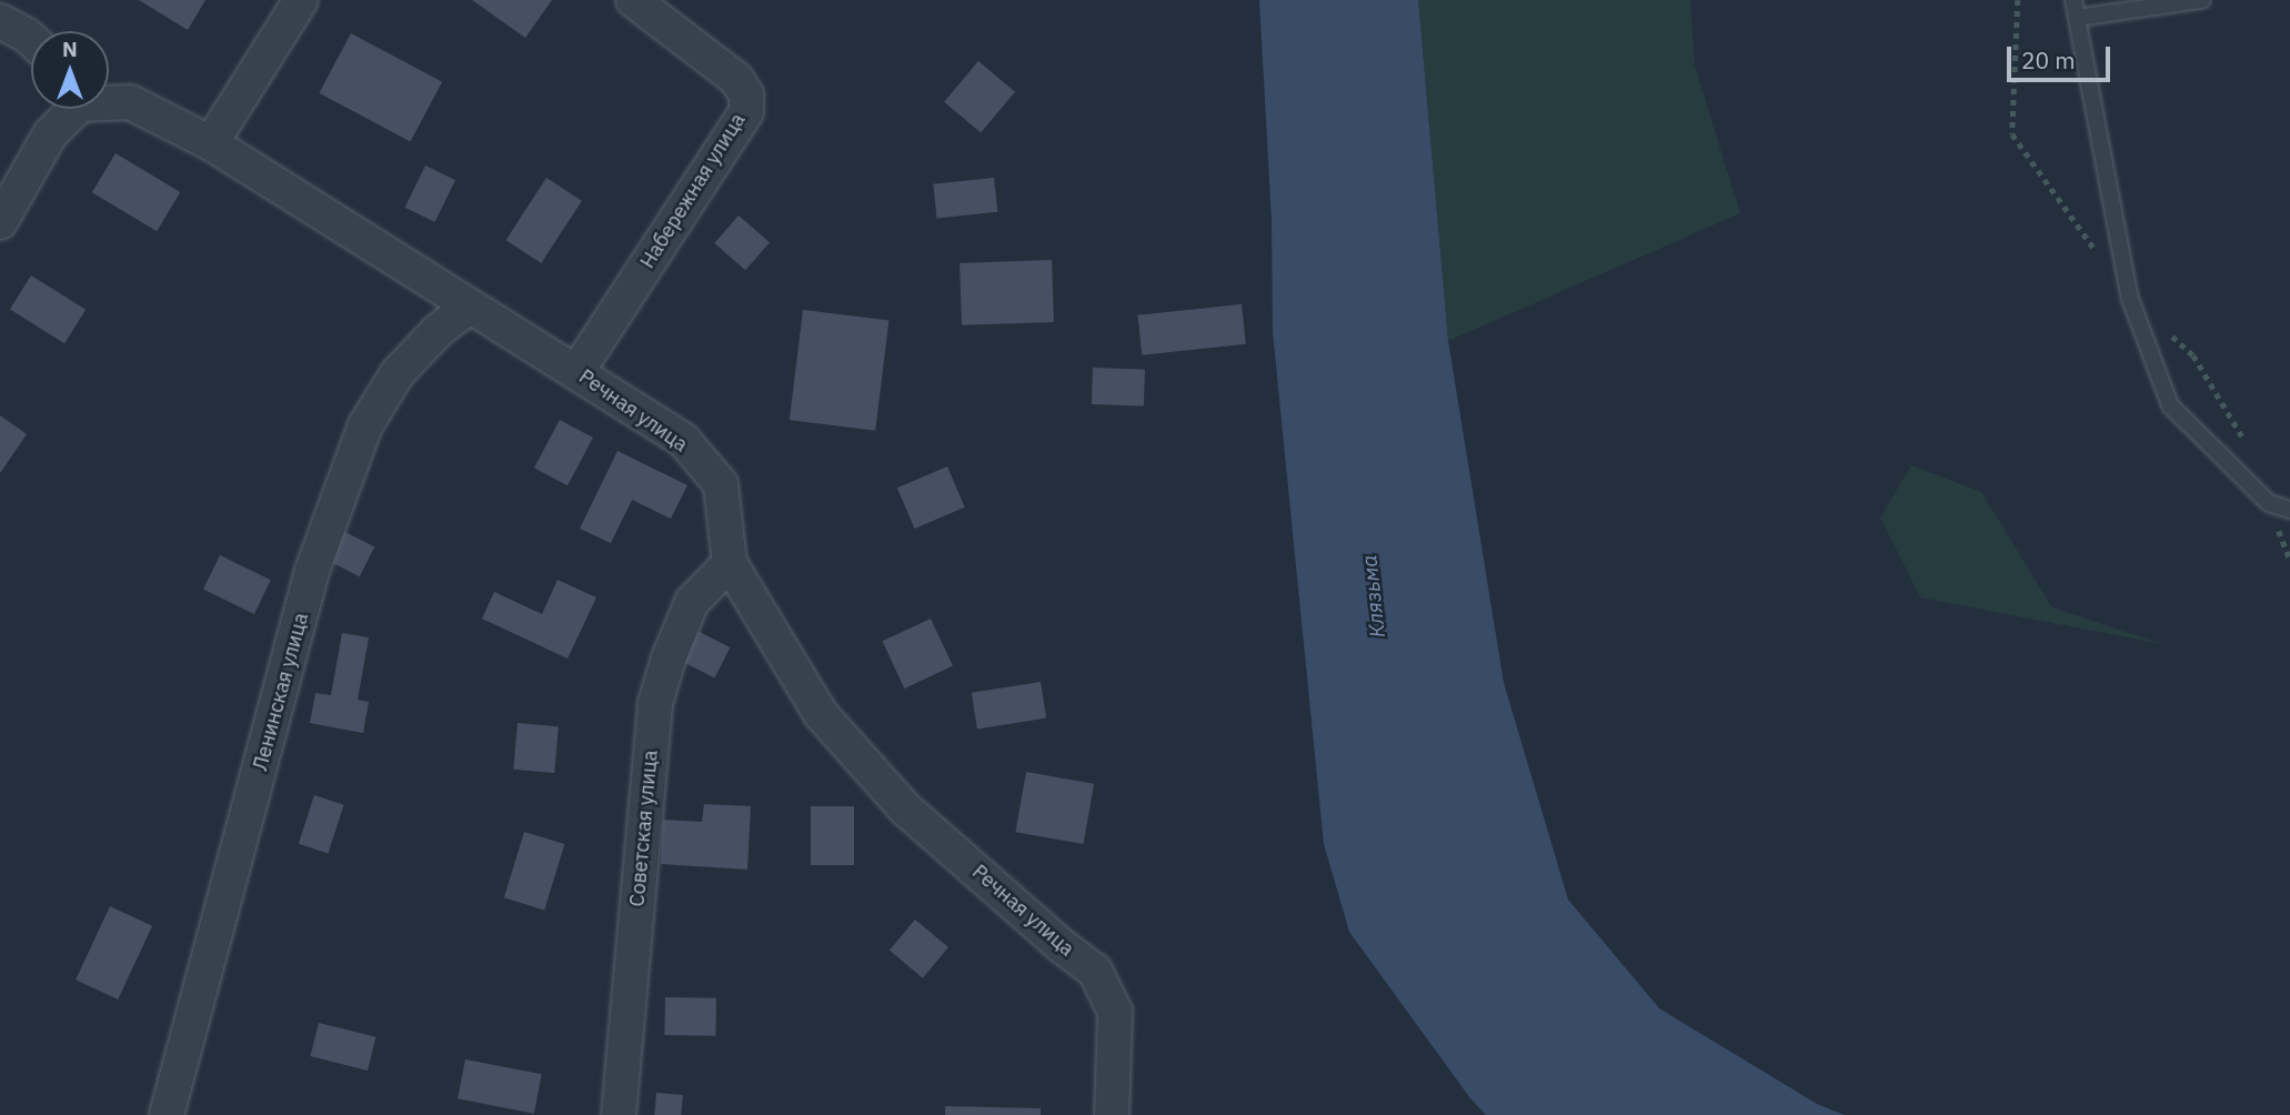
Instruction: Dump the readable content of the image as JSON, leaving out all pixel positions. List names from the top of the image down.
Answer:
{
  "streets": {
    "street": [
      "Набережная улица",
      "Речная улица",
      "Ленинская улица",
      "Советская улица"
    ]
  },
  "crossings": [
    ["Набережная улица", "Речная улица"],
    ["Речная улица", "Ленинская улица"],
    ["Речная улица", "Советская улица"]
  ],
  "water": ["Клязьма"],
  "scale_bar": "20 m",
  "north": "top"
}
